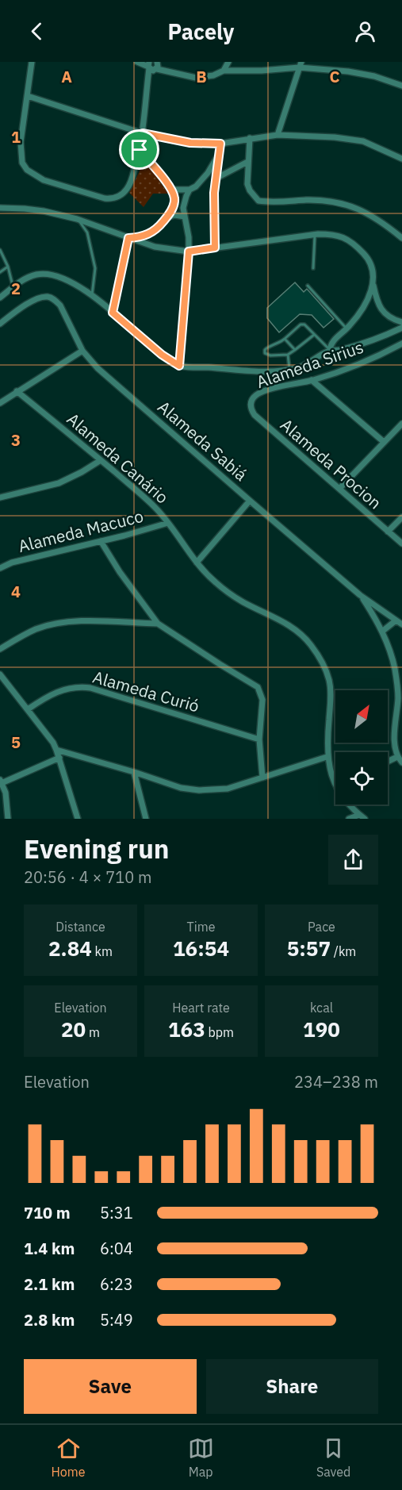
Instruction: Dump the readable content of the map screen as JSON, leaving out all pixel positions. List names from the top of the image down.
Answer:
{
  "streets": {
    "street": [
      "Alameda Sirius",
      "Alameda Sabiá",
      "Alameda Canário",
      "Alameda Procion",
      "Alameda Macuco",
      "Alameda Curió"
    ]
  },
  "crossings": [
    ["Alameda Sirius", "Alameda Procion"],
    ["Alameda Canário", "Alameda Macuco"]
  ],
  "north": "top right",
  "page": {
    "header": "Pacely",
    "heading": ["Evening run", "20:56 · 4 × 710 m"],
    "stats": [
      ["Distance", "2.84 km"],
      ["Time", "16:54"],
      ["Pace", "5:57 /km"],
      ["Elevation", "20 m"],
      ["Heart rate", "163 bpm"],
      ["kcal", "190"]
    ],
    "chart": ["Elevation", "234–238 m"],
    "list": [
      {
        "name": "710 m",
        "note": "5:31"
      },
      {
        "name": "1.4 km",
        "note": "6:04"
      },
      {
        "name": "2.1 km",
        "note": "6:23"
      },
      {
        "name": "2.8 km",
        "note": "5:49"
      }
    ],
    "buttons": ["Save", "Share"],
    "tabs": ["Home", "Map", "Saved"]
  },
  "grid": {
    "columns": ["A", "B", "C"],
    "rows": [
      "1",
      "2",
      "3",
      "4",
      "5"
    ]
  }
}
